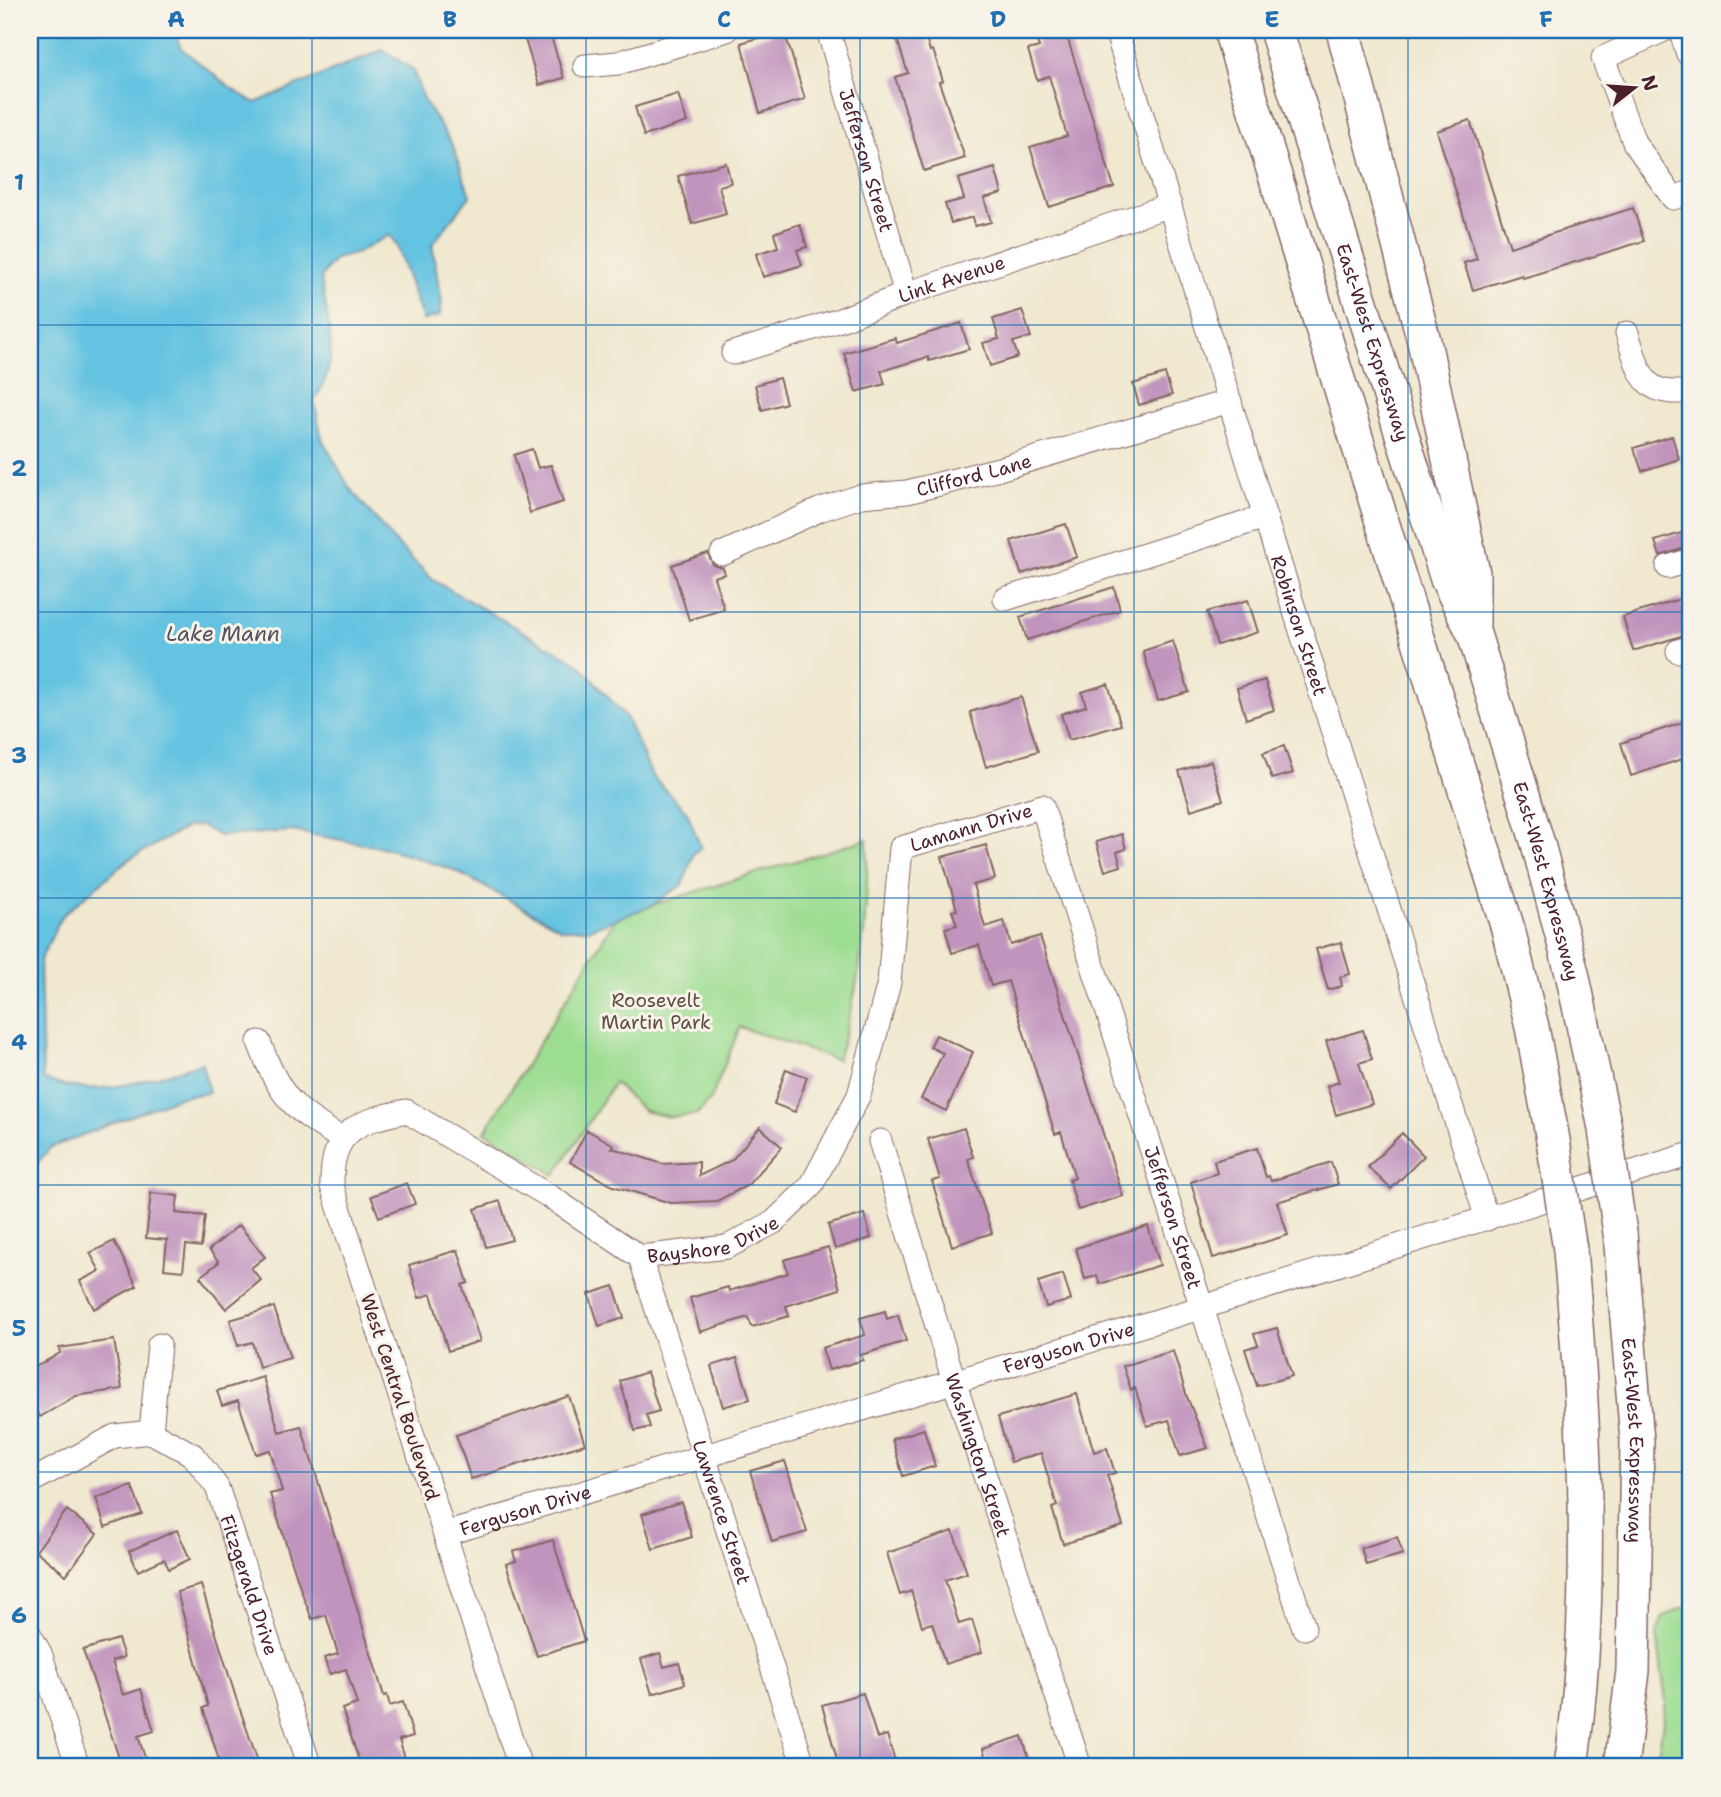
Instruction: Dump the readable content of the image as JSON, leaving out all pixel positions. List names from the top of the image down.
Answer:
{
  "streets": {
    "highway": ["East-West Expressway"],
    "street": [
      "Jefferson Street",
      "Link Avenue",
      "Clifford Lane",
      "Robinson Street",
      "Lamann Drive",
      "Bayshore Drive",
      "Ferguson Drive",
      "West Central Boulevard",
      "Washington Street",
      "Lawrence Street",
      "Fitzgerald Drive"
    ]
  },
  "crossings": [
    ["Jefferson Street", "Link Avenue"],
    ["Jefferson Street", "Lamann Drive"],
    ["Jefferson Street", "Ferguson Drive"],
    ["Link Avenue", "Robinson Street"],
    ["Clifford Lane", "Robinson Street"],
    ["Robinson Street", "Ferguson Drive"],
    ["Lamann Drive", "Bayshore Drive"],
    ["Bayshore Drive", "West Central Boulevard"],
    ["Bayshore Drive", "Lawrence Street"],
    ["Ferguson Drive", "West Central Boulevard"],
    ["Ferguson Drive", "Washington Street"],
    ["Ferguson Drive", "Lawrence Street"]
  ],
  "water": ["Lake Mann"],
  "parks": ["Roosevelt Martin Park"],
  "north": "right",
  "grid": {
    "columns": [
      "A",
      "B",
      "C",
      "D",
      "E",
      "F"
    ],
    "rows": [
      "1",
      "2",
      "3",
      "4",
      "5",
      "6"
    ]
  }
}
